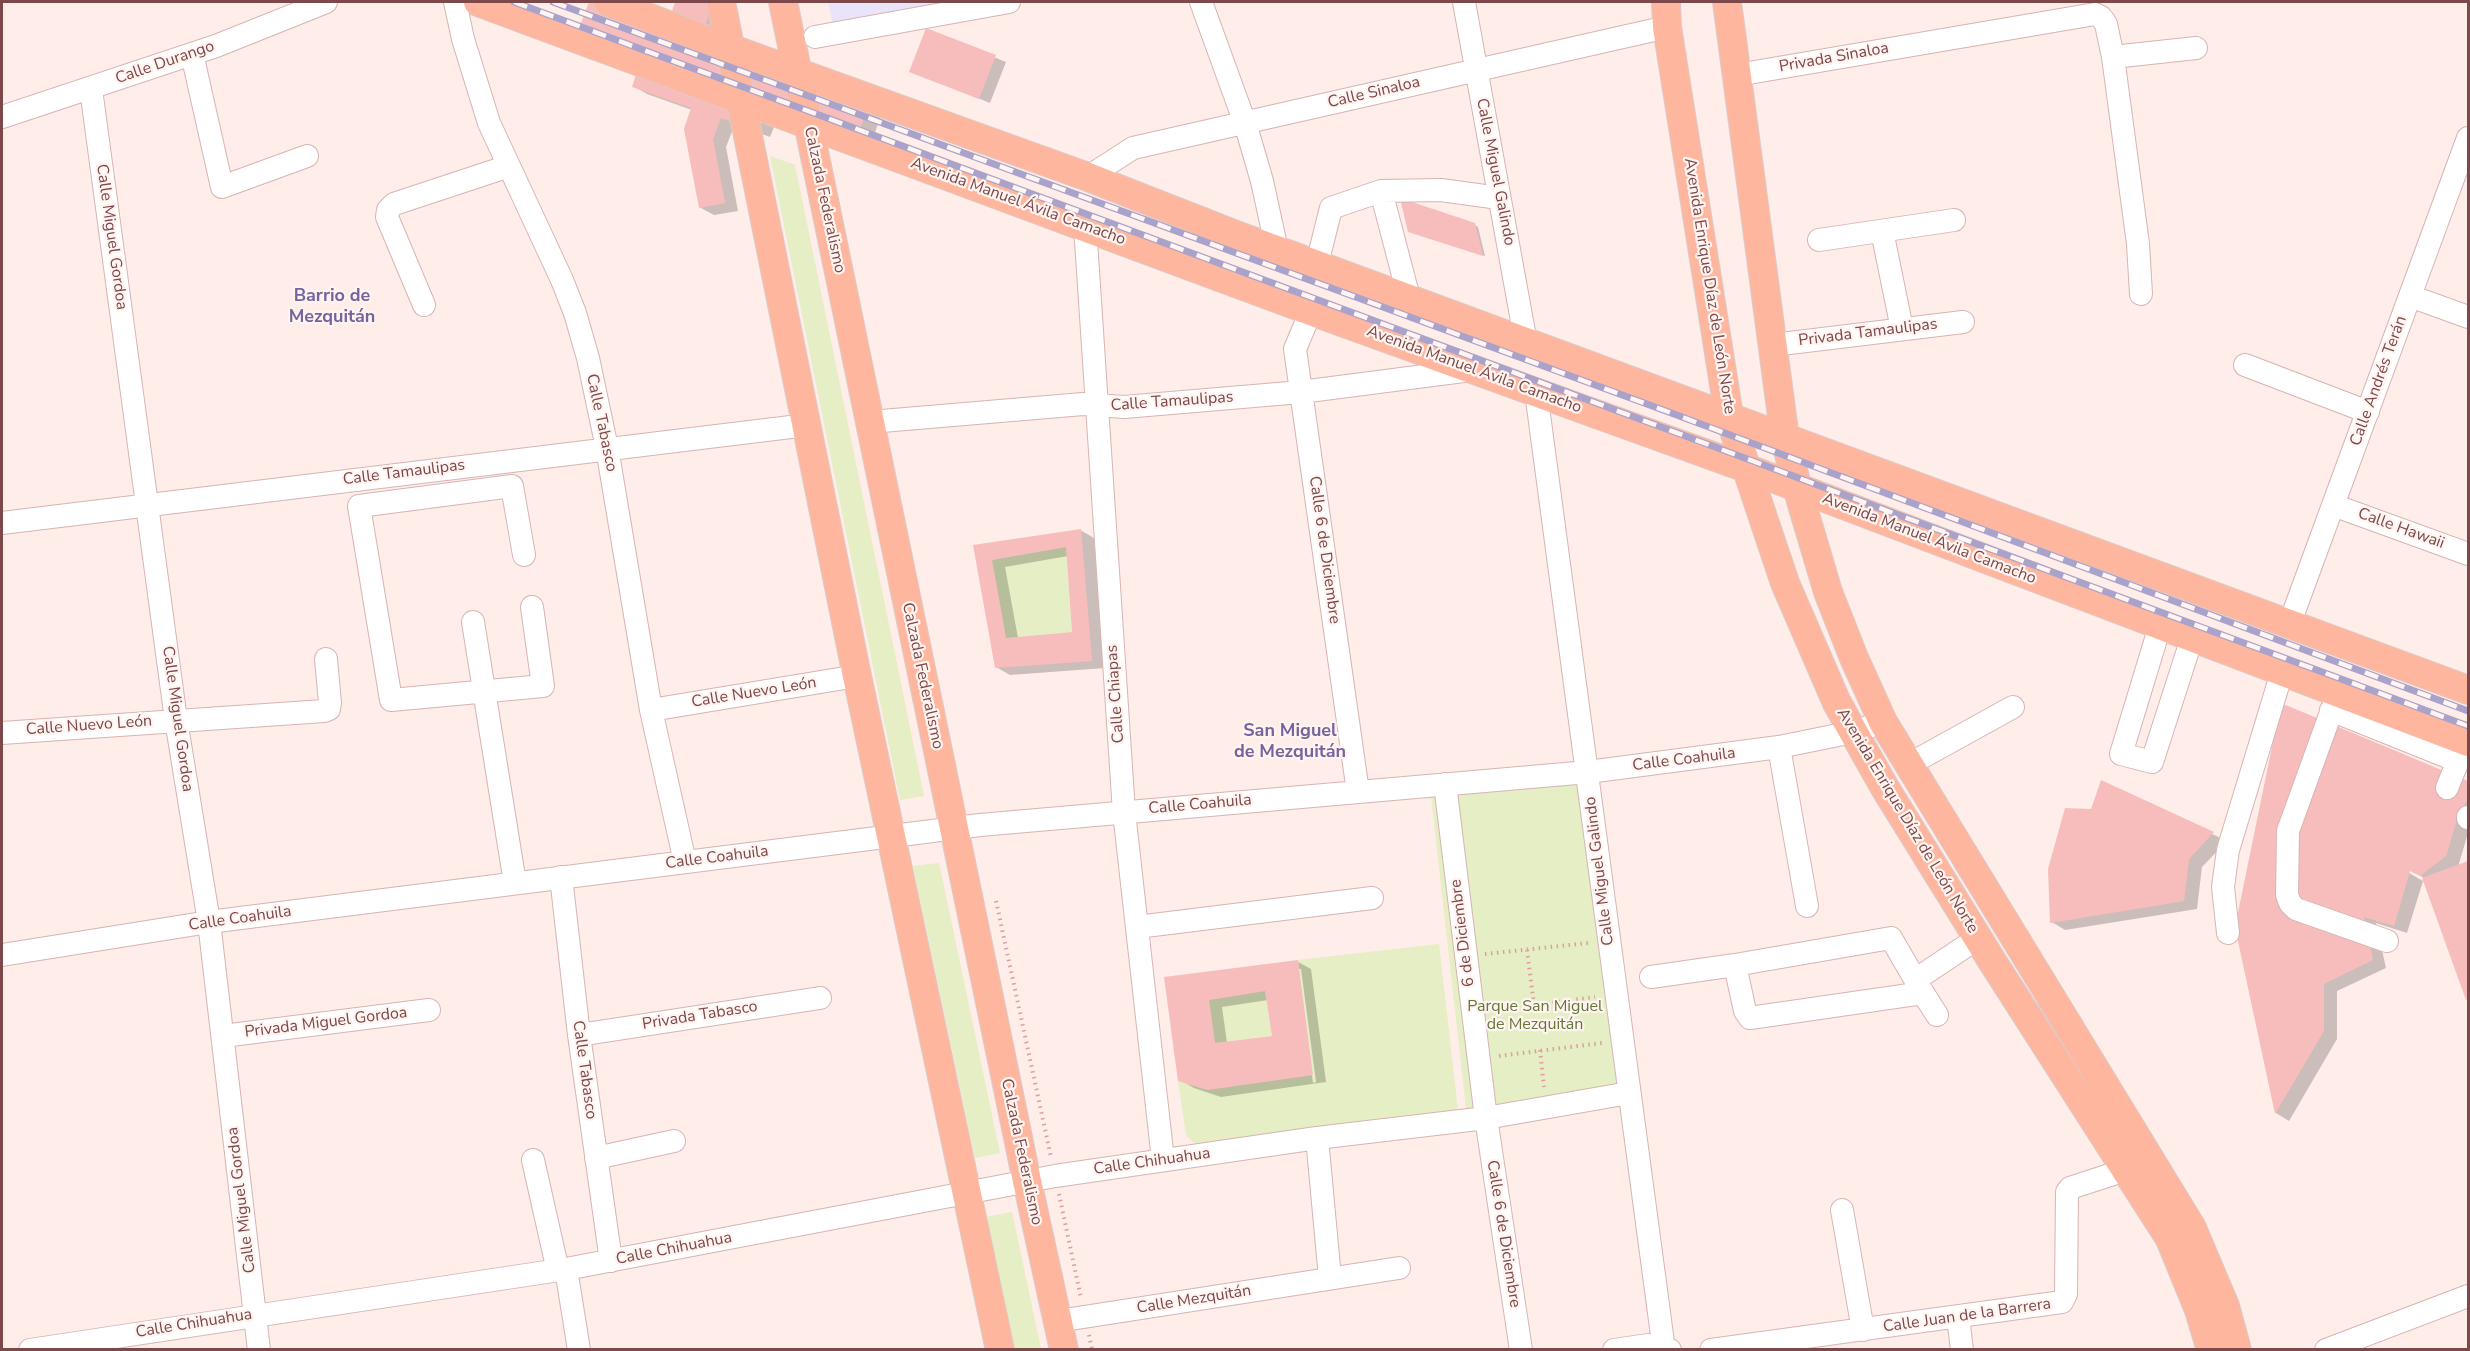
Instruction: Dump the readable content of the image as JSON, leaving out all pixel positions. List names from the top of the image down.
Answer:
{
  "streets": {
    "main road": ["Calzada Federalismo", "Avenida Manuel Ávila Camacho", "Avenida Enrique Díaz de León Norte"],
    "street": [
      "Privada Sinaloa",
      "Calle Durango",
      "Calle Sinaloa",
      "Calle Miguel Galindo",
      "Calle Miguel Gordoa",
      "Privada Tamaulipas",
      "Calle Andrés Terán",
      "Calle Tamaulipas",
      "Calle Tabasco",
      "Calle Hawaii",
      "Calle 6 de Diciembre",
      "Calle Nuevo León",
      "Calle Chiapas",
      "Calle Coahuila",
      "6 de Diciembre",
      "Privada Tabasco",
      "Privada Miguel Gordoa",
      "Calle Chihuahua",
      "Calle Mezquitán",
      "Calle Juan de la Barrera"
    ]
  },
  "crossings": [
    ["Privada Sinaloa", "Avenida Enrique Díaz de León Norte"],
    ["Calle Durango", "Calle Miguel Gordoa"],
    ["Calle Sinaloa", "Calle Miguel Galindo"],
    ["Calle Sinaloa", "Avenida Enrique Díaz de León Norte"],
    ["Calle Miguel Galindo", "Avenida Manuel Ávila Camacho"],
    ["Calle Miguel Galindo", "Calle Coahuila"],
    ["Calle Miguel Galindo", "Calle Chihuahua"],
    ["Calzada Federalismo", "Avenida Manuel Ávila Camacho"],
    ["Calzada Federalismo", "Calle Tamaulipas"],
    ["Calzada Federalismo", "Calle Coahuila"],
    ["Calzada Federalismo", "Calle Chihuahua"],
    ["Calzada Federalismo", "Calle Mezquitán"],
    ["Avenida Manuel Ávila Camacho", "Avenida Enrique Díaz de León Norte"],
    ["Avenida Manuel Ávila Camacho", "Calle Tamaulipas"],
    ["Avenida Manuel Ávila Camacho", "Calle 6 de Diciembre"],
    ["Avenida Manuel Ávila Camacho", "Calle Chiapas"],
    ["Calle Miguel Gordoa", "Calle Tamaulipas"],
    ["Calle Miguel Gordoa", "Calle Nuevo León"],
    ["Calle Miguel Gordoa", "Calle Coahuila"],
    ["Calle Miguel Gordoa", "Privada Miguel Gordoa"],
    ["Calle Miguel Gordoa", "Calle Chihuahua"],
    ["Avenida Enrique Díaz de León Norte", "Privada Tamaulipas"],
    ["Avenida Enrique Díaz de León Norte", "Calle Coahuila"],
    ["Calle Andrés Terán", "Calle Hawaii"],
    ["Calle Tamaulipas", "Calle Tabasco"],
    ["Calle Tamaulipas", "Calle 6 de Diciembre"],
    ["Calle Tamaulipas", "Calle Chiapas"],
    ["Calle Tabasco", "Calle Nuevo León"],
    ["Calle Tabasco", "Calle Coahuila"],
    ["Calle Tabasco", "Privada Tabasco"],
    ["Calle Tabasco", "Calle Chihuahua"],
    ["Calle 6 de Diciembre", "Calle Coahuila"],
    ["Calle 6 de Diciembre", "6 de Diciembre"],
    ["Calle 6 de Diciembre", "Calle Chihuahua"],
    ["Calle Chiapas", "Calle Coahuila"],
    ["Calle Chiapas", "Calle Chihuahua"],
    ["Calle Coahuila", "6 de Diciembre"],
    ["6 de Diciembre", "Calle Chihuahua"]
  ],
  "districts": ["Barrio de Mezquitán", "San Miguel de Mezquitán"],
  "parks": ["Parque San Miguel de Mezquitán"]
}
